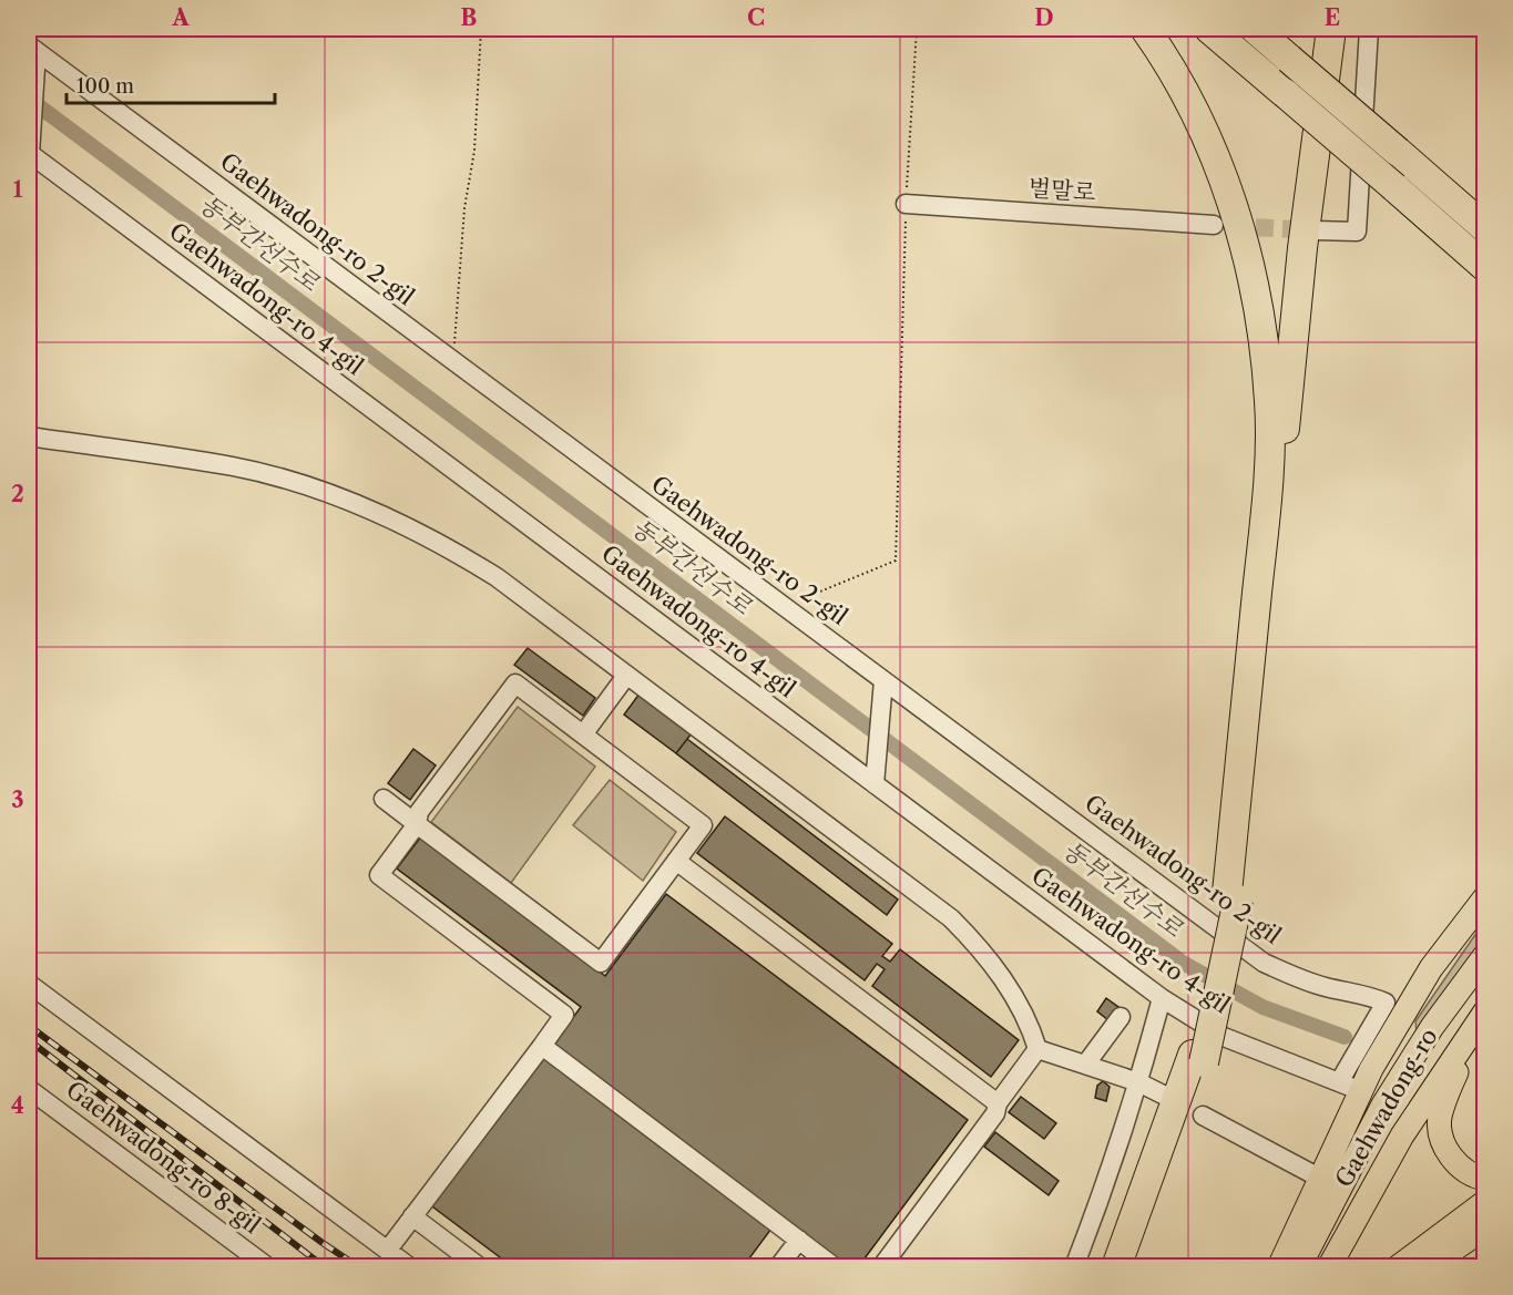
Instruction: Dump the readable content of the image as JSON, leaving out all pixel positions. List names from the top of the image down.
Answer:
{
  "streets": {
    "main road": ["Gaehwadong-ro"],
    "street": [
      "벌말로",
      "Gaehwadong-ro 2-gil",
      "Gaehwadong-ro 4-gil",
      "Gaehwadong-ro 8-gil"
    ]
  },
  "crossings": [
    ["Gaehwadong-ro 2-gil", "Gaehwadong-ro 4-gil"]
  ],
  "water": ["동부간선수로"],
  "scale_bar": "100 m",
  "grid": {
    "columns": [
      "A",
      "B",
      "C",
      "D",
      "E"
    ],
    "rows": [
      "1",
      "2",
      "3",
      "4"
    ]
  }
}
